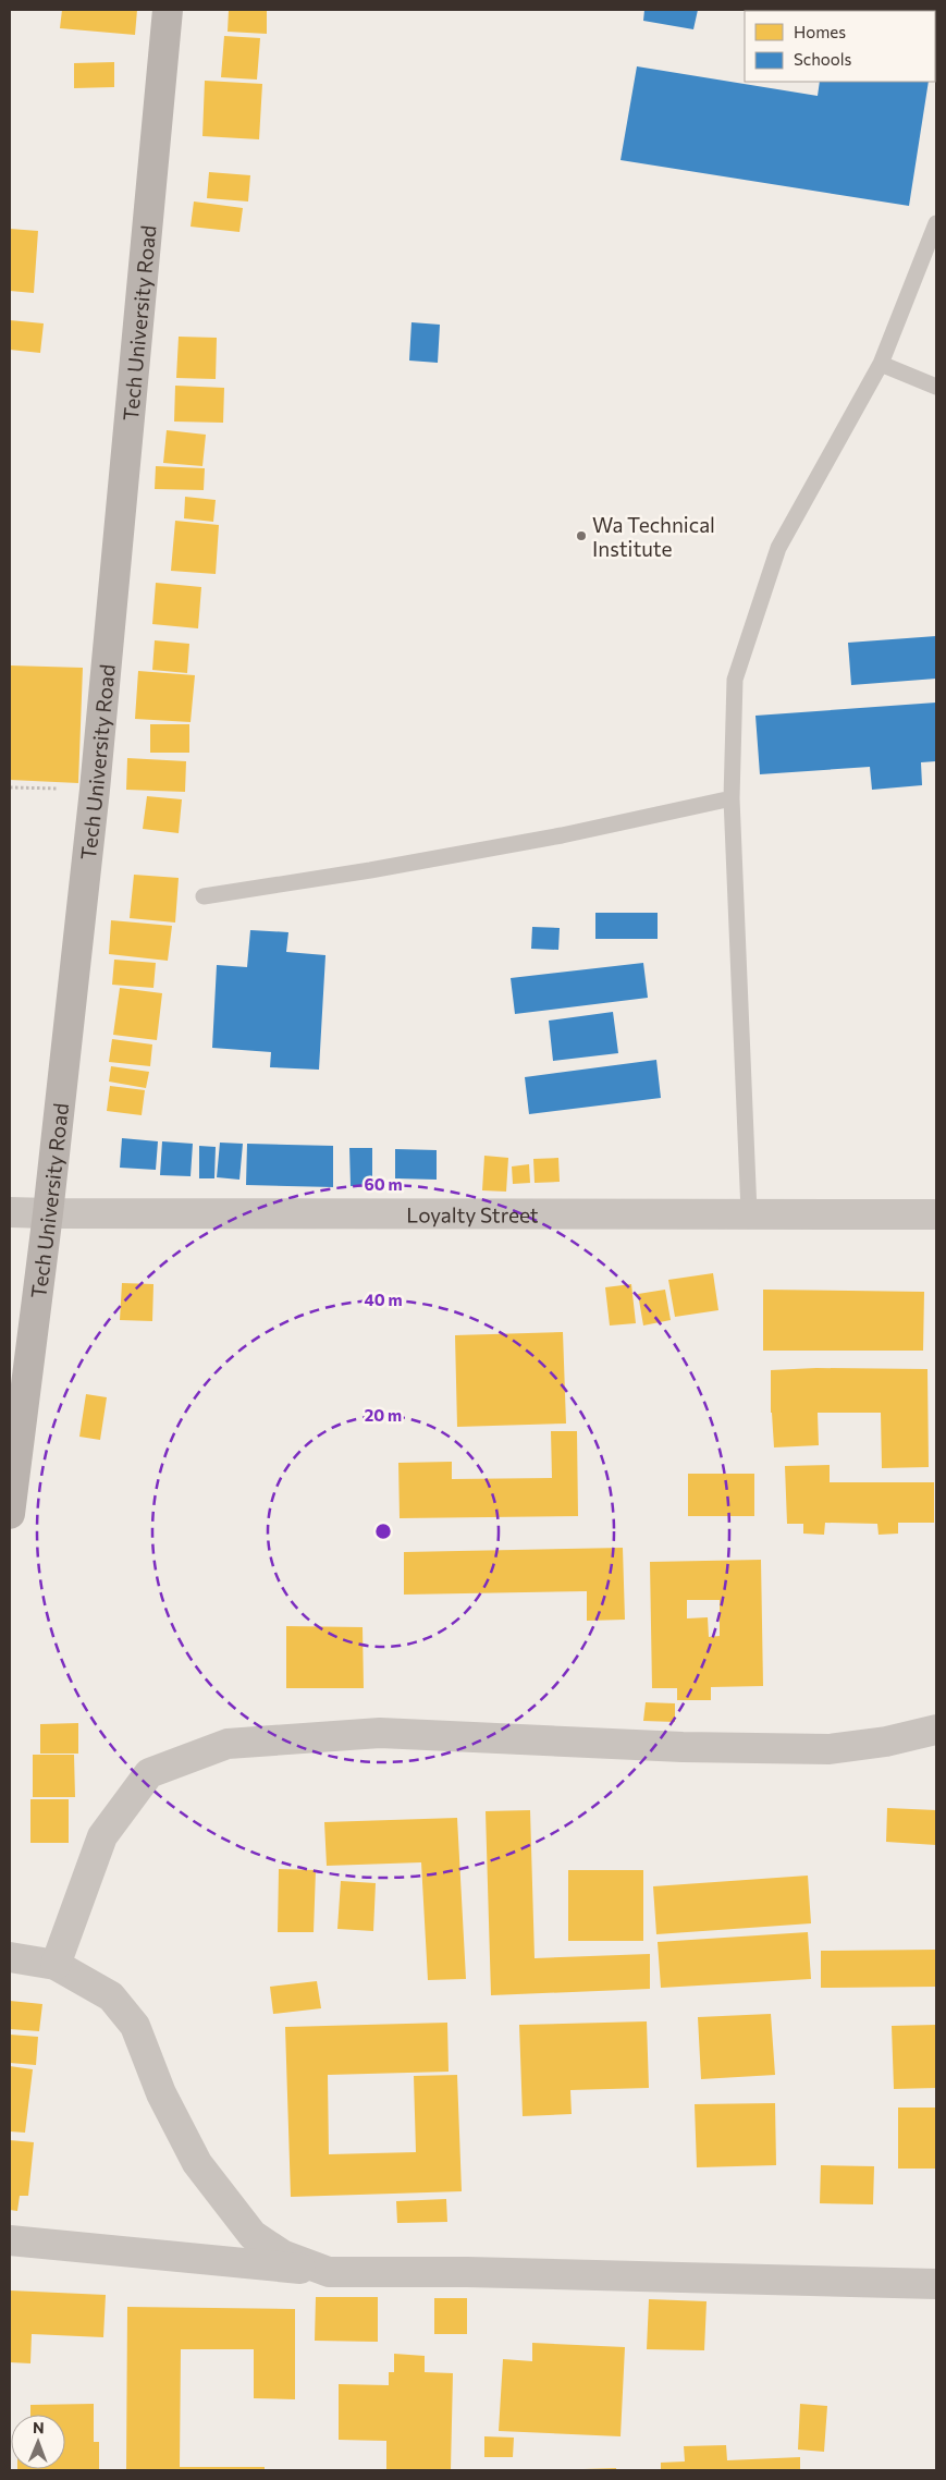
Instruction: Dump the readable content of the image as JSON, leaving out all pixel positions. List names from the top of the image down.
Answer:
{
  "streets": {
    "street": ["Tech University Road", "Loyalty Street"]
  },
  "crossings": [
    ["Tech University Road", "Loyalty Street"]
  ],
  "places": ["Wa Technical Institute"],
  "legend": ["Homes", "Schools"],
  "north": "top",
  "rings": ["60 m", "40 m", "20 m"]
}
